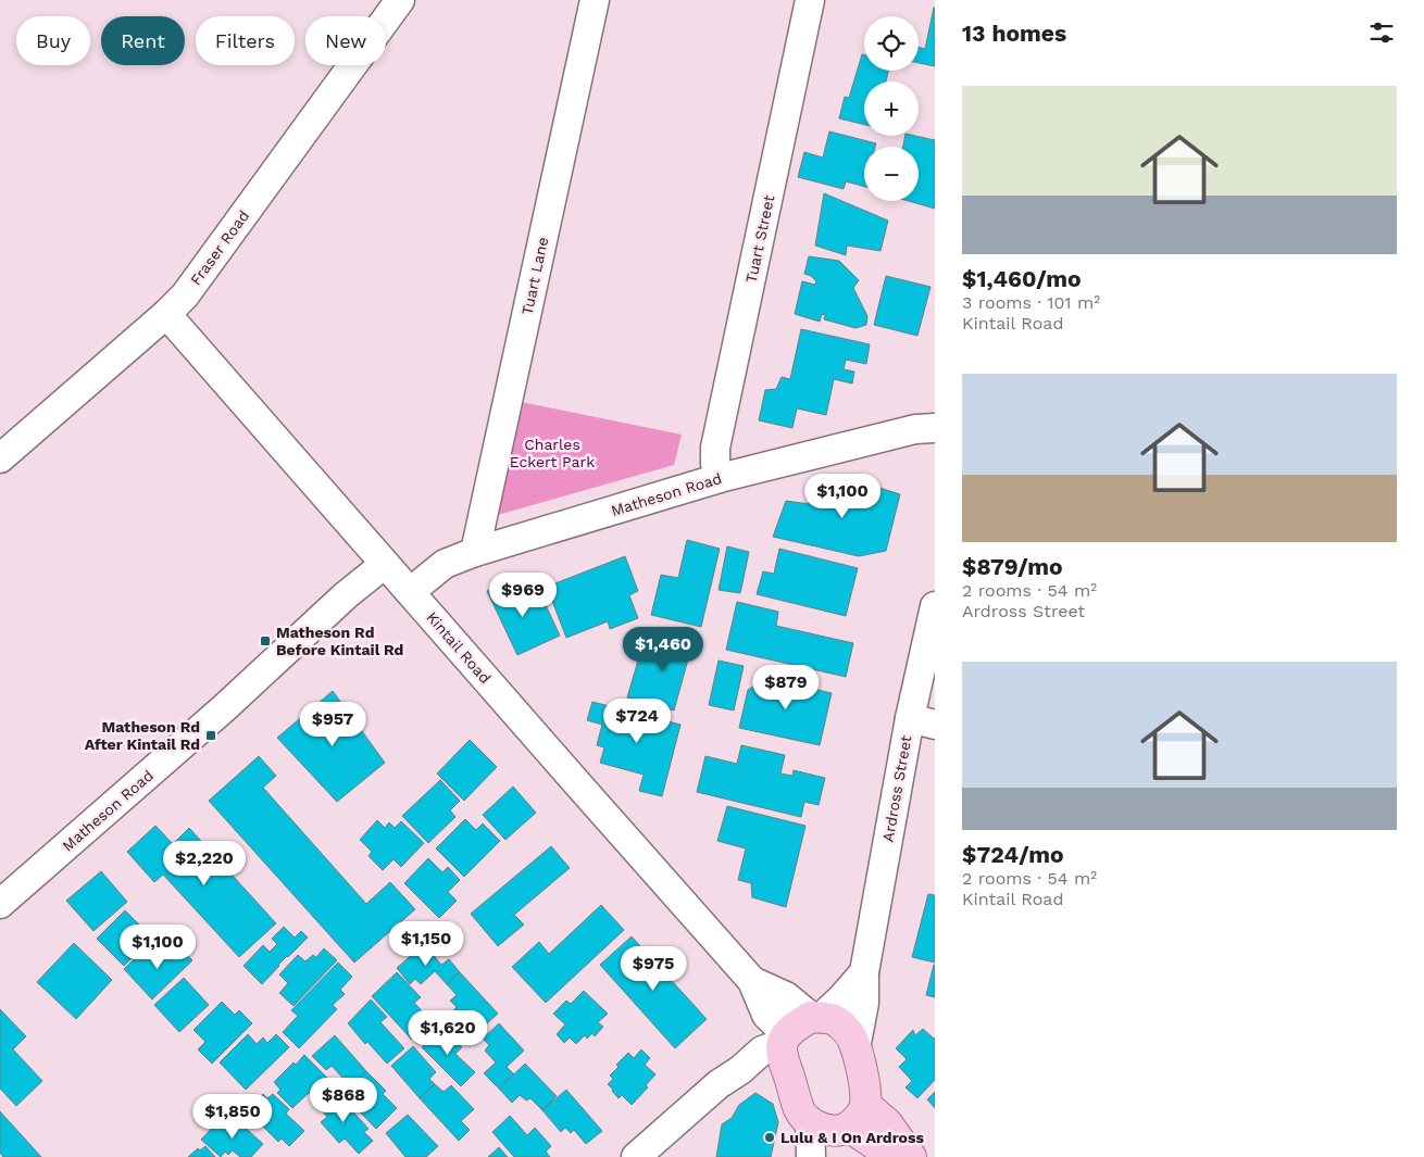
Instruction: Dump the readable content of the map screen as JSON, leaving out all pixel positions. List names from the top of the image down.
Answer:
{
  "streets": {
    "street": [
      "Tuart Street",
      "Fraser Road",
      "Tuart Lane",
      "Matheson Road",
      "Kintail Road",
      "Ardross Street"
    ]
  },
  "crossings": [
    ["Tuart Street", "Matheson Road"],
    ["Fraser Road", "Kintail Road"],
    ["Tuart Lane", "Matheson Road"],
    ["Matheson Road", "Kintail Road"],
    ["Kintail Road", "Ardross Street"]
  ],
  "parks": ["Charles Eckert Park"],
  "places": {
    "transit": ["Matheson Rd Before Kintail Rd", "Matheson Rd After Kintail Rd"],
    "other": ["Lulu & I On Ardross"]
  },
  "page": {
    "heading": "13 homes",
    "map_buttons": ["+", "−"],
    "chip": [
      "Buy",
      "Rent",
      "Filters",
      "New"
    ],
    "list": [
      {
        "name": "$1,460/mo",
        "note": "3 rooms · 101 m² · Kintail Road"
      },
      {
        "name": "$879/mo",
        "note": "2 rooms · 54 m² · Ardross Street"
      },
      {
        "name": "$724/mo",
        "note": "2 rooms · 54 m² · Kintail Road"
      }
    ],
    "price": [
      "$1,100",
      "$969",
      "$1,460",
      "$879",
      "$724",
      "$957",
      "$2,220",
      "$1,150",
      "$1,100",
      "$975",
      "$1,620",
      "$868",
      "$1,850"
    ]
  }
}
